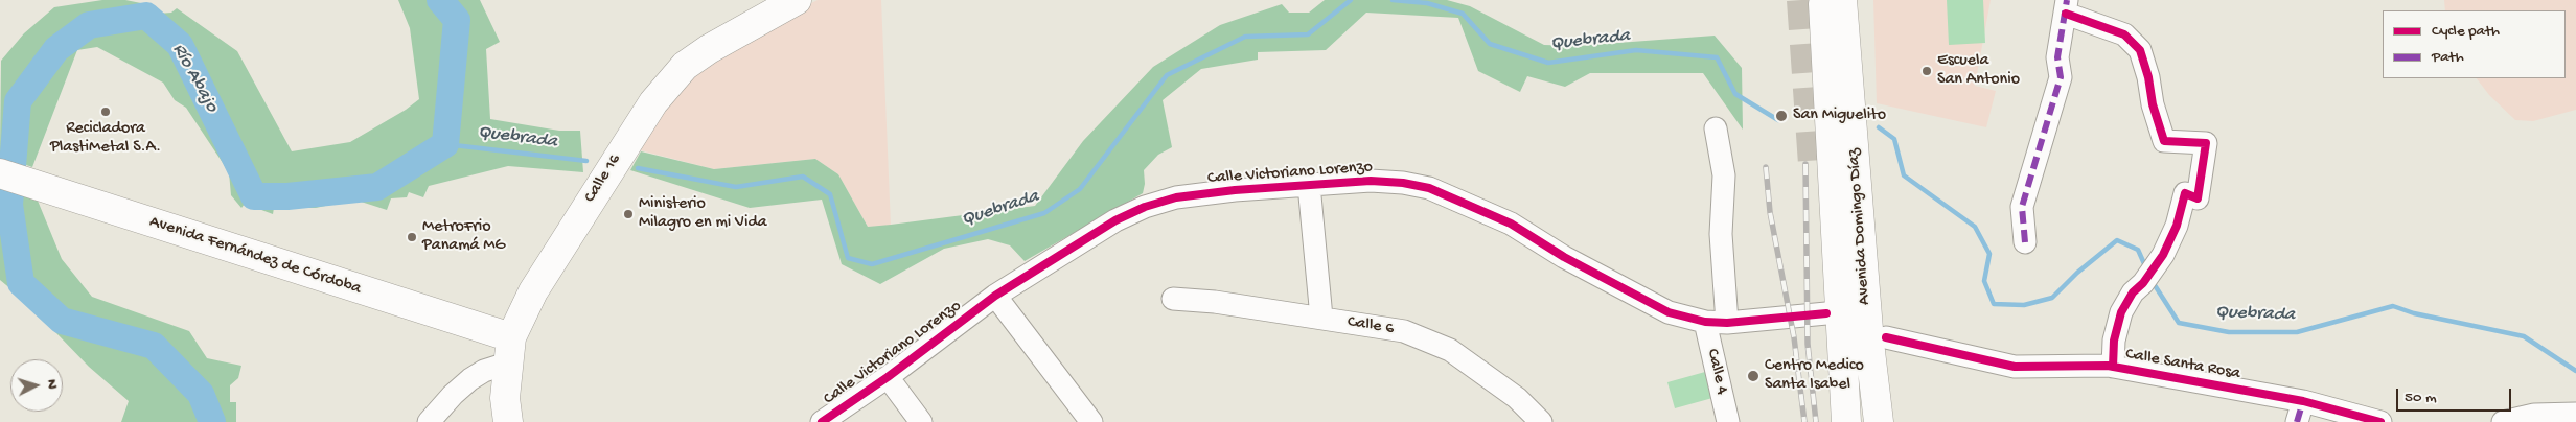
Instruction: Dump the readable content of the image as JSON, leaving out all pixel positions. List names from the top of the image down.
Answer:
{
  "streets": {
    "main road": ["Calle 16", "Avenida Domingo Díaz", "Avenida Fernández de Córdoba"],
    "street": [
      "Calle Victoriano Lorenzo",
      "Calle 6",
      "Calle Santa Rosa",
      "Calle 4"
    ]
  },
  "crossings": [
    ["Calle Victoriano Lorenzo", "Calle 4"],
    ["Calle 16", "Avenida Fernández de Córdoba"]
  ],
  "water": ["Quebrada", "Río Abajo"],
  "places": [
    "Escuela San Antonio",
    "Recicladora PlastiMetal S.A.",
    "San Miguelito",
    "Ministerio Milagro en mi Vida",
    "MetroFrio Panamá MG",
    "Centro Medico Santa Isabel"
  ],
  "legend": ["Cycle path", "Path"],
  "scale_bar": "50 m",
  "north": "right"
}
